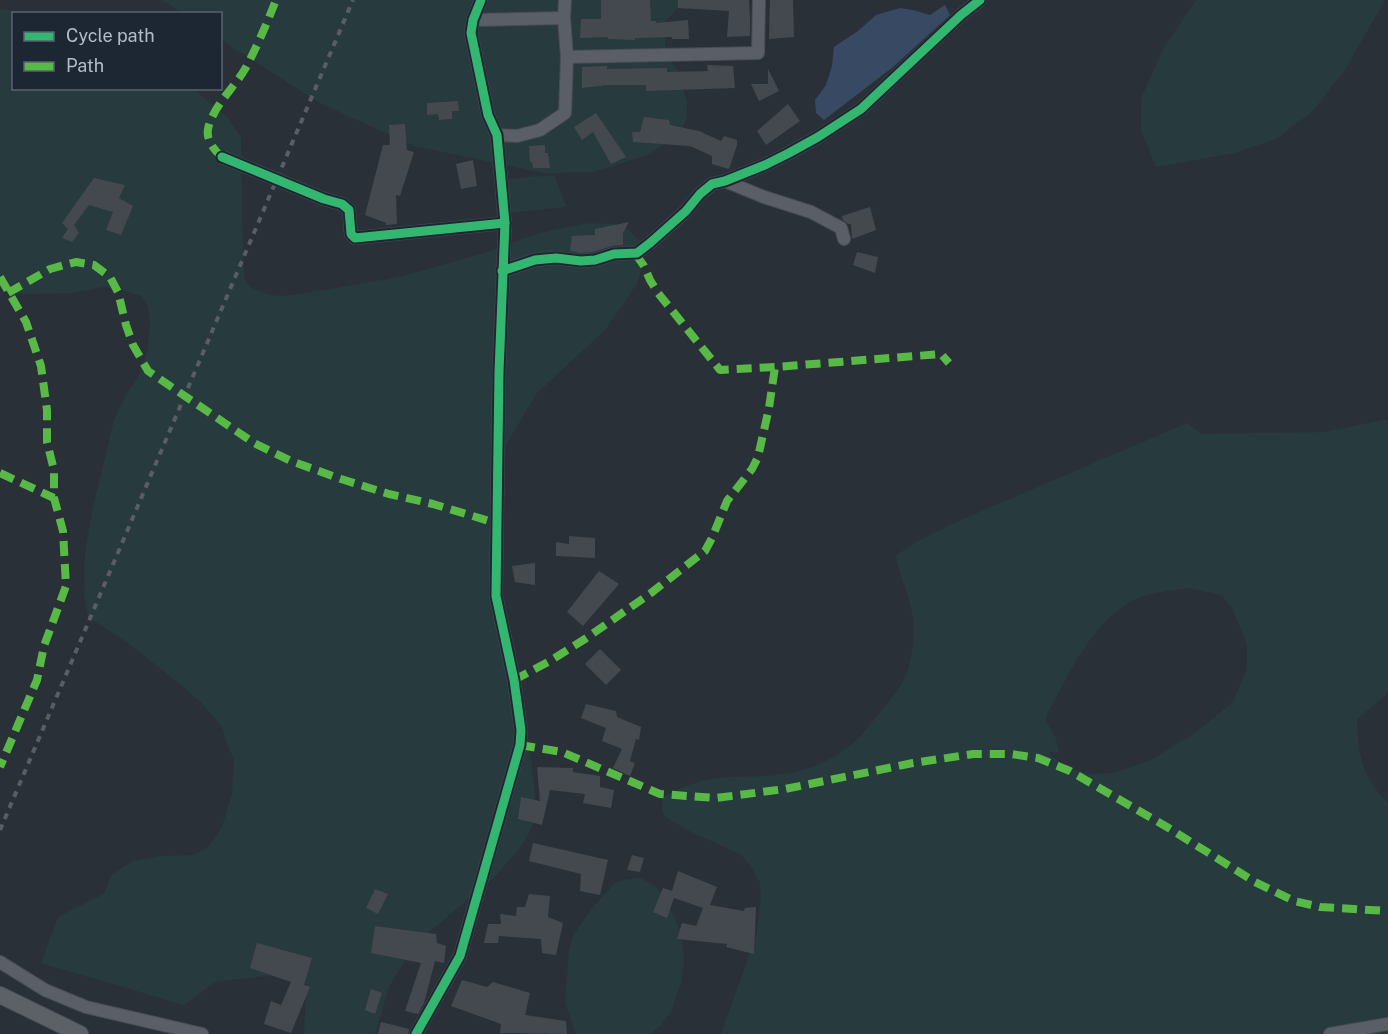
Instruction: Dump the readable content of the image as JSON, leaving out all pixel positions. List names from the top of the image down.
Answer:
{
  "legend": ["Cycle path", "Path"]
}
